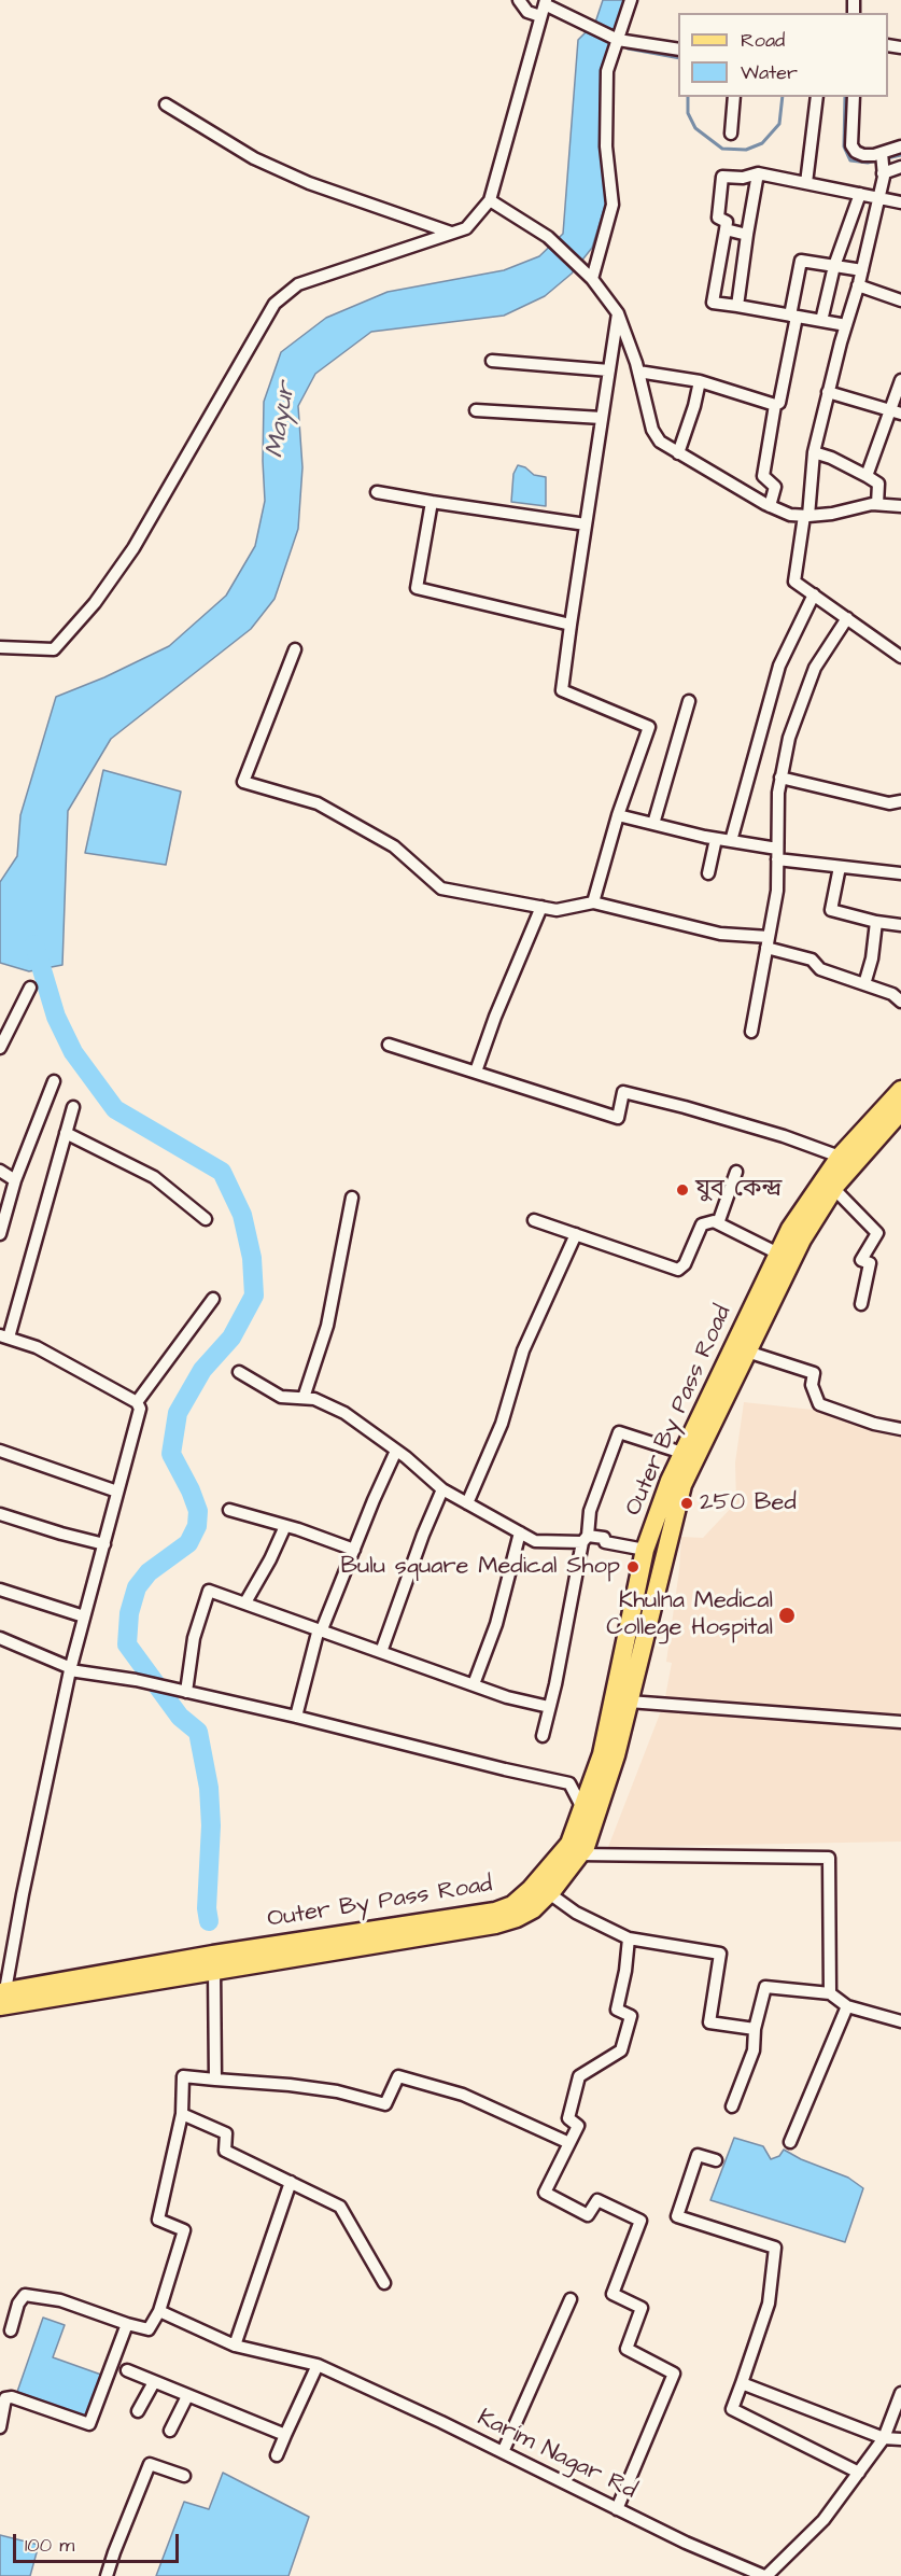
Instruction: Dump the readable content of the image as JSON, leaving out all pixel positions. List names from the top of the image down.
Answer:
{
  "streets": {
    "main road": ["Outer By Pass Road"],
    "street": ["Karim Nagar Rd"]
  },
  "water": ["Mayur"],
  "places": [
    "যুব কেন্দ্র",
    "250 Bed",
    "Bulu square Medical Shop",
    "Khulna Medical College Hospital"
  ],
  "legend": ["Road", "Water"],
  "scale_bar": "100 m"
}
